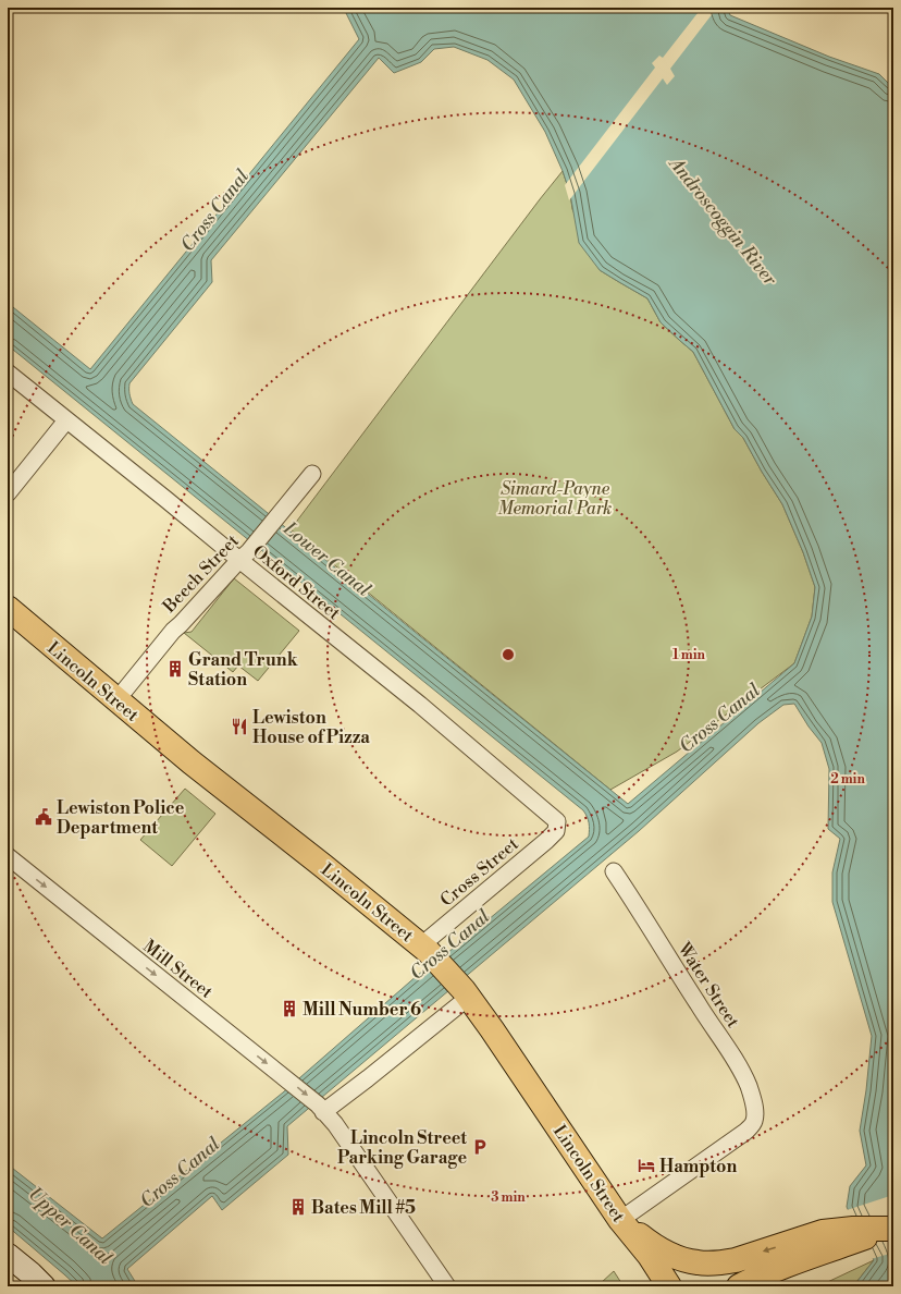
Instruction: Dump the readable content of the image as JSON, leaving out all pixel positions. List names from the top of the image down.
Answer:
{
  "streets": {
    "highway": ["Lincoln Street"],
    "street": [
      "Beech Street",
      "Oxford Street",
      "Cross Street",
      "Mill Street",
      "Water Street"
    ]
  },
  "crossings": [
    ["Beech Street", "Oxford Street"],
    ["Beech Street", "Lincoln Street"],
    ["Oxford Street", "Cross Street"],
    ["Lincoln Street", "Cross Street"],
    ["Lincoln Street", "Water Street"]
  ],
  "one_way": ["Mill Street"],
  "water": [
    "Cross Canal",
    "Androscoggin River",
    "Lower Canal",
    "Upper Canal"
  ],
  "parks": ["Simard-Payne Memorial Park"],
  "places": {
    "building": ["Grand Trunk Station", "Mill Number 6", "Bates Mill #5"],
    "restaurant": ["Lewiston House of Pizza"],
    "public building": ["Lewiston Police Department"],
    "parking": ["Lincoln Street Parking Garage"],
    "hotel": ["Hampton"]
  },
  "rings": ["1 min", "2 min", "3 min"]
}
